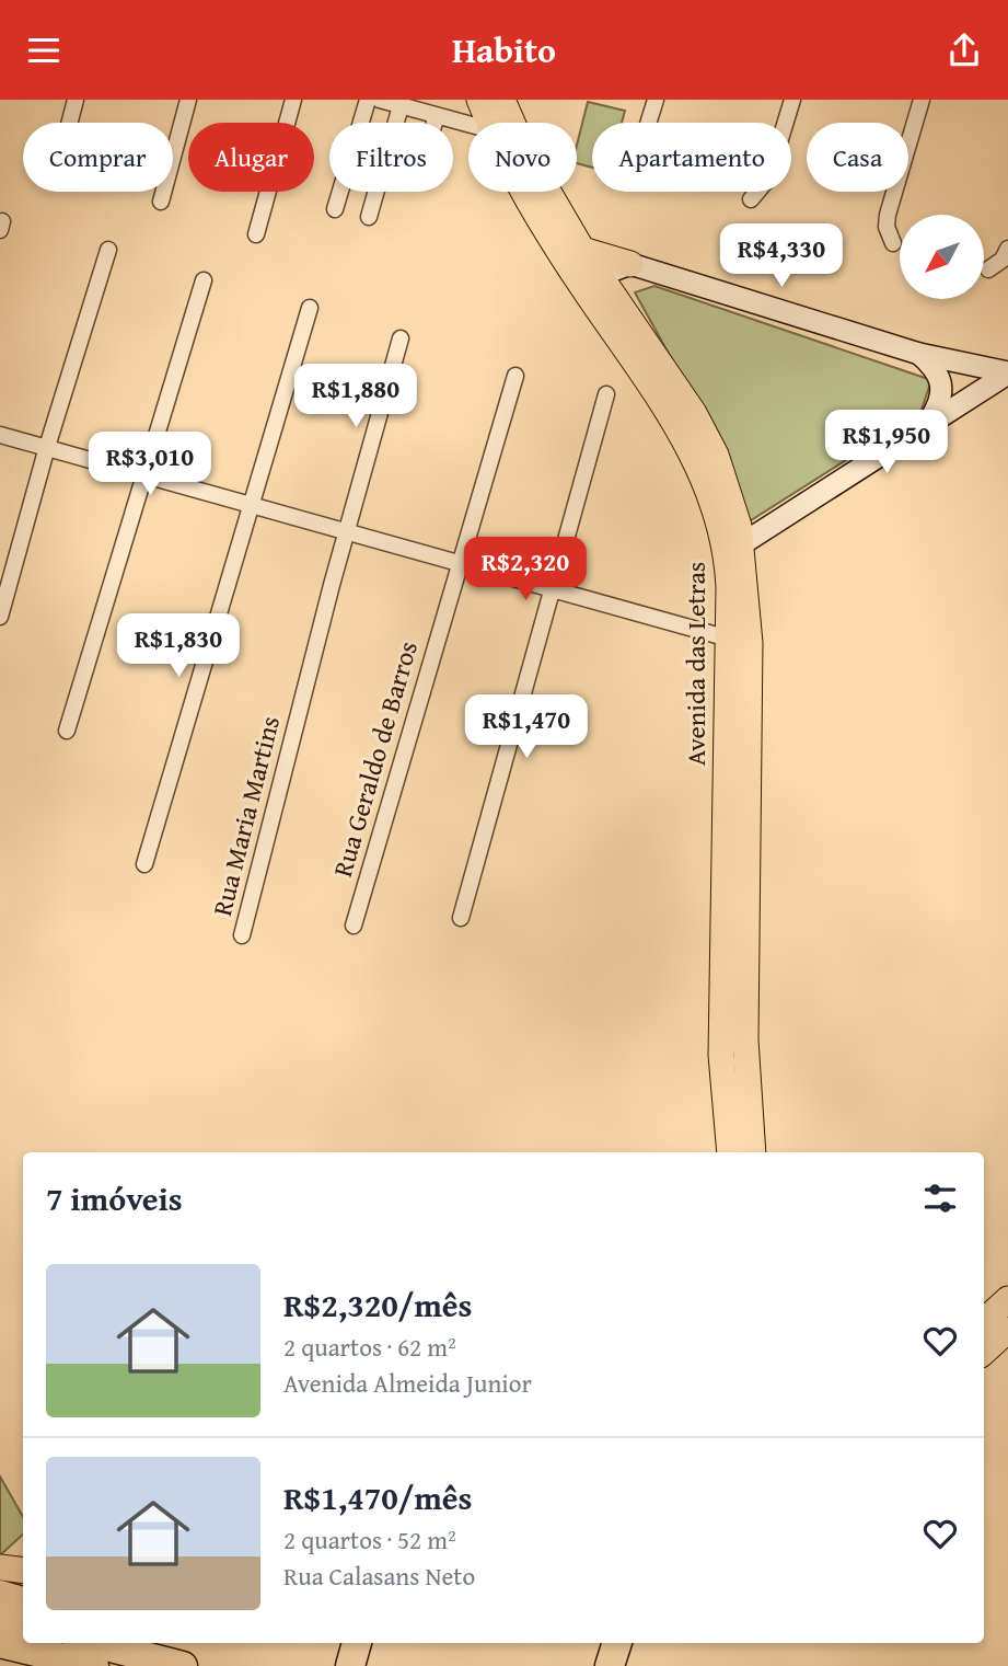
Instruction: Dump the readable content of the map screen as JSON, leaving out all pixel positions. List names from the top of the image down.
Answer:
{
  "streets": {
    "main road": ["Avenida das Letras"],
    "street": ["Rua Geraldo de Barros", "Rua Maria Martins"]
  },
  "north": "bottom left",
  "page": {
    "header": "Habito",
    "chip": [
      "Comprar",
      "Alugar",
      "Filtros",
      "Novo",
      "Apartamento",
      "Casa"
    ],
    "price": [
      "R$4,330",
      "R$1,880",
      "R$1,950",
      "R$3,010",
      "R$2,320",
      "R$1,830",
      "R$1,470"
    ],
    "heading": "7 imóveis",
    "list": [
      {
        "name": "R$2,320/mês",
        "note": "2 quartos · 62 m² · Avenida Almeida Junior"
      },
      {
        "name": "R$1,470/mês",
        "note": "2 quartos · 52 m² · Rua Calasans Neto"
      }
    ]
  }
}
